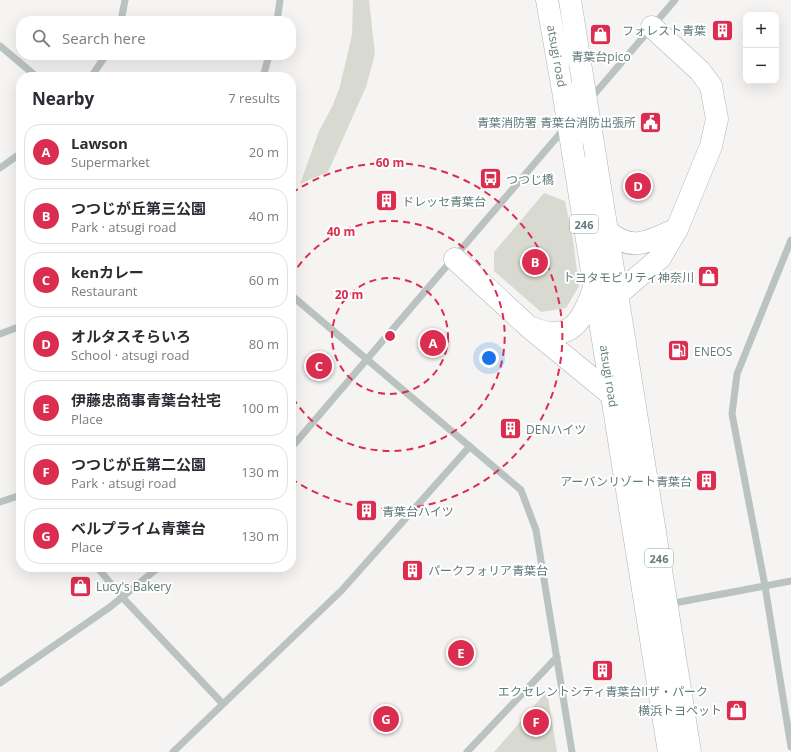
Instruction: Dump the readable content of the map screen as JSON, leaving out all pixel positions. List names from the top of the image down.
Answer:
{
  "streets": {
    "highway": ["atsugi road", "246"]
  },
  "places": {
    "building": [
      "フォレスト青葉",
      "ドレッセ青葉台",
      "DENハイツ",
      "アーバンリゾート青葉台",
      "青葉台ハイツ",
      "パークフォリア青葉台",
      "エクセレントシティ青葉台IIザ・パーク"
    ],
    "shop": [
      "青葉台pico",
      "トヨタモビリティ神奈川",
      "Lucy's Bakery",
      "横浜トヨペット"
    ],
    "public building": ["青葉消防署 青葉台消防出張所"],
    "bus stop": ["つつじ橋"],
    "fuel station": ["ENEOS"]
  },
  "page": {
    "map_buttons": ["+", "−"],
    "search": "Search here",
    "heading": ["Nearby", "7 results"],
    "list": [
      {
        "mark": "A",
        "name": "Lawson",
        "note": "Supermarket",
        "value": "20 m"
      },
      {
        "mark": "B",
        "name": "つつじが丘第三公園",
        "note": "Park · atsugi road",
        "value": "40 m"
      },
      {
        "mark": "C",
        "name": "kenカレー",
        "note": "Restaurant",
        "value": "60 m"
      },
      {
        "mark": "D",
        "name": "オルタスそらいろ",
        "note": "School · atsugi road",
        "value": "80 m"
      },
      {
        "mark": "E",
        "name": "伊藤忠商事青葉台社宅",
        "note": "Place",
        "value": "100 m"
      },
      {
        "mark": "F",
        "name": "つつじが丘第二公園",
        "note": "Park · atsugi road",
        "value": "130 m"
      },
      {
        "mark": "G",
        "name": "ベルプライム青葉台",
        "note": "Place",
        "value": "130 m"
      }
    ],
    "pins": [
      "D",
      "B",
      "A",
      "C",
      "E",
      "G",
      "F"
    ]
  },
  "rings": ["60 m", "40 m", "20 m"]
}
